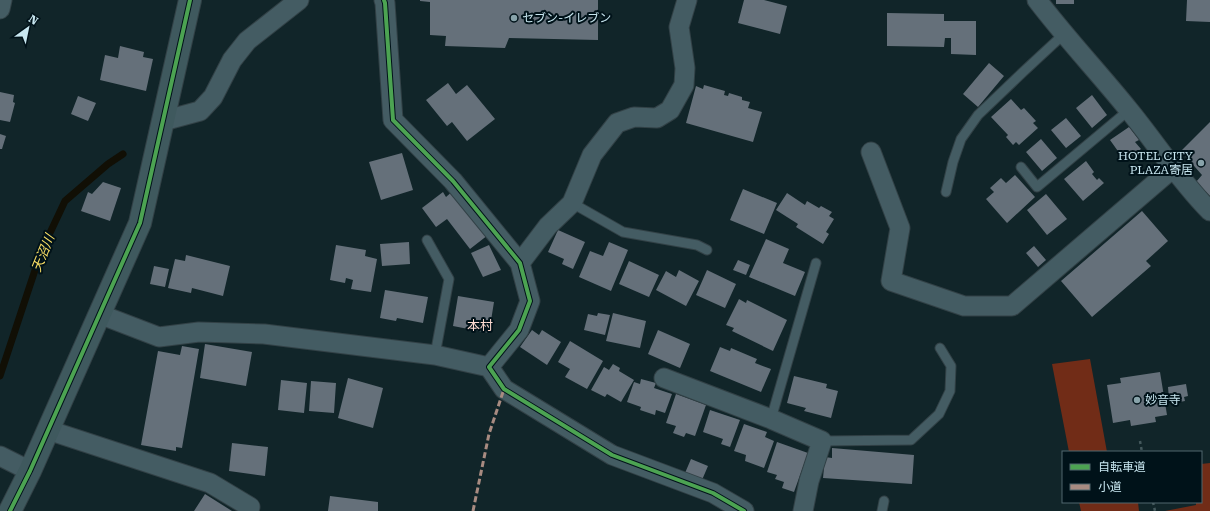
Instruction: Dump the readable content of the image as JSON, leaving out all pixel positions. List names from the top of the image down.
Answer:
{
  "districts": ["本村"],
  "water": ["天沼川"],
  "places": ["セブン-イレブン", "HOTEL CITY PLAZA寄居", "妙音寺"],
  "legend": ["自転車道", "小道"],
  "north": "top right"
}
